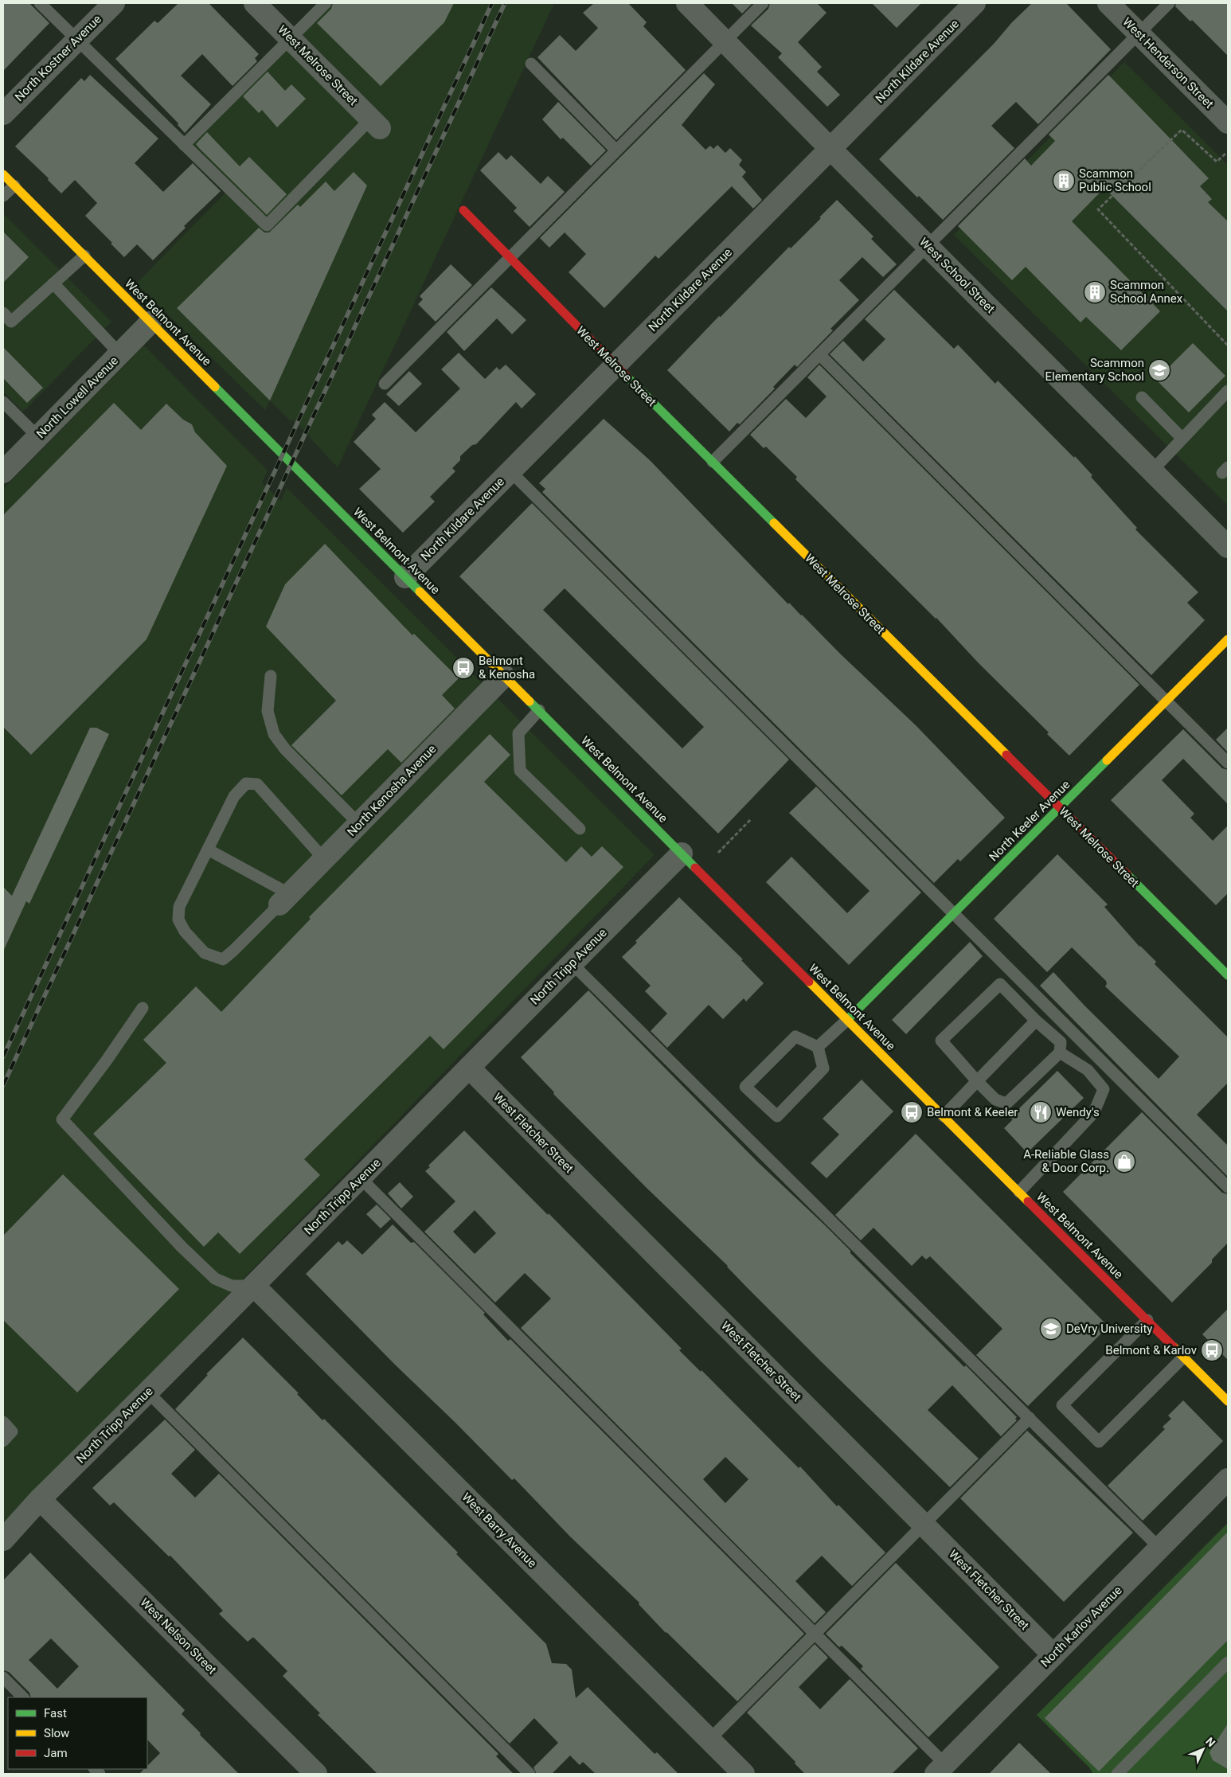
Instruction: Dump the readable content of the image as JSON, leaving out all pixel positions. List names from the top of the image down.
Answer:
{
  "streets": {
    "main road": ["West Melrose Street", "West Belmont Avenue", "North Keeler Avenue"],
    "street": [
      "North Kostner Avenue",
      "North Kildare Avenue",
      "West Henderson Street",
      "West School Street",
      "North Lowell Avenue",
      "North Kenosha Avenue",
      "North Tripp Avenue",
      "West Fletcher Street",
      "West Barry Avenue",
      "North Karlov Avenue",
      "West Nelson Street"
    ]
  },
  "crossings": [
    ["North Kildare Avenue", "West Melrose Street"],
    ["North Kildare Avenue", "West School Street"],
    ["North Kildare Avenue", "West Belmont Avenue"],
    ["West Melrose Street", "North Keeler Avenue"],
    ["West Belmont Avenue", "North Lowell Avenue"],
    ["West Belmont Avenue", "North Kenosha Avenue"],
    ["West Belmont Avenue", "North Keeler Avenue"],
    ["West Belmont Avenue", "North Tripp Avenue"],
    ["North Tripp Avenue", "West Fletcher Street"],
    ["North Tripp Avenue", "West Barry Avenue"],
    ["North Tripp Avenue", "West Nelson Street"],
    ["West Fletcher Street", "North Karlov Avenue"]
  ],
  "places": {
    "building": ["Scammon Public School", "Scammon School Annex"],
    "school or university": ["Scammon Elementary School", "DeVry University"],
    "bus stop": ["Belmont & Kenosha", "Belmont & Keeler", "Belmont & Karlov"],
    "restaurant": ["Wendy's"],
    "shop": ["A-Reliable Glass & Door Corp."]
  },
  "legend": ["Fast", "Slow", "Jam"],
  "north": "top right"
}
